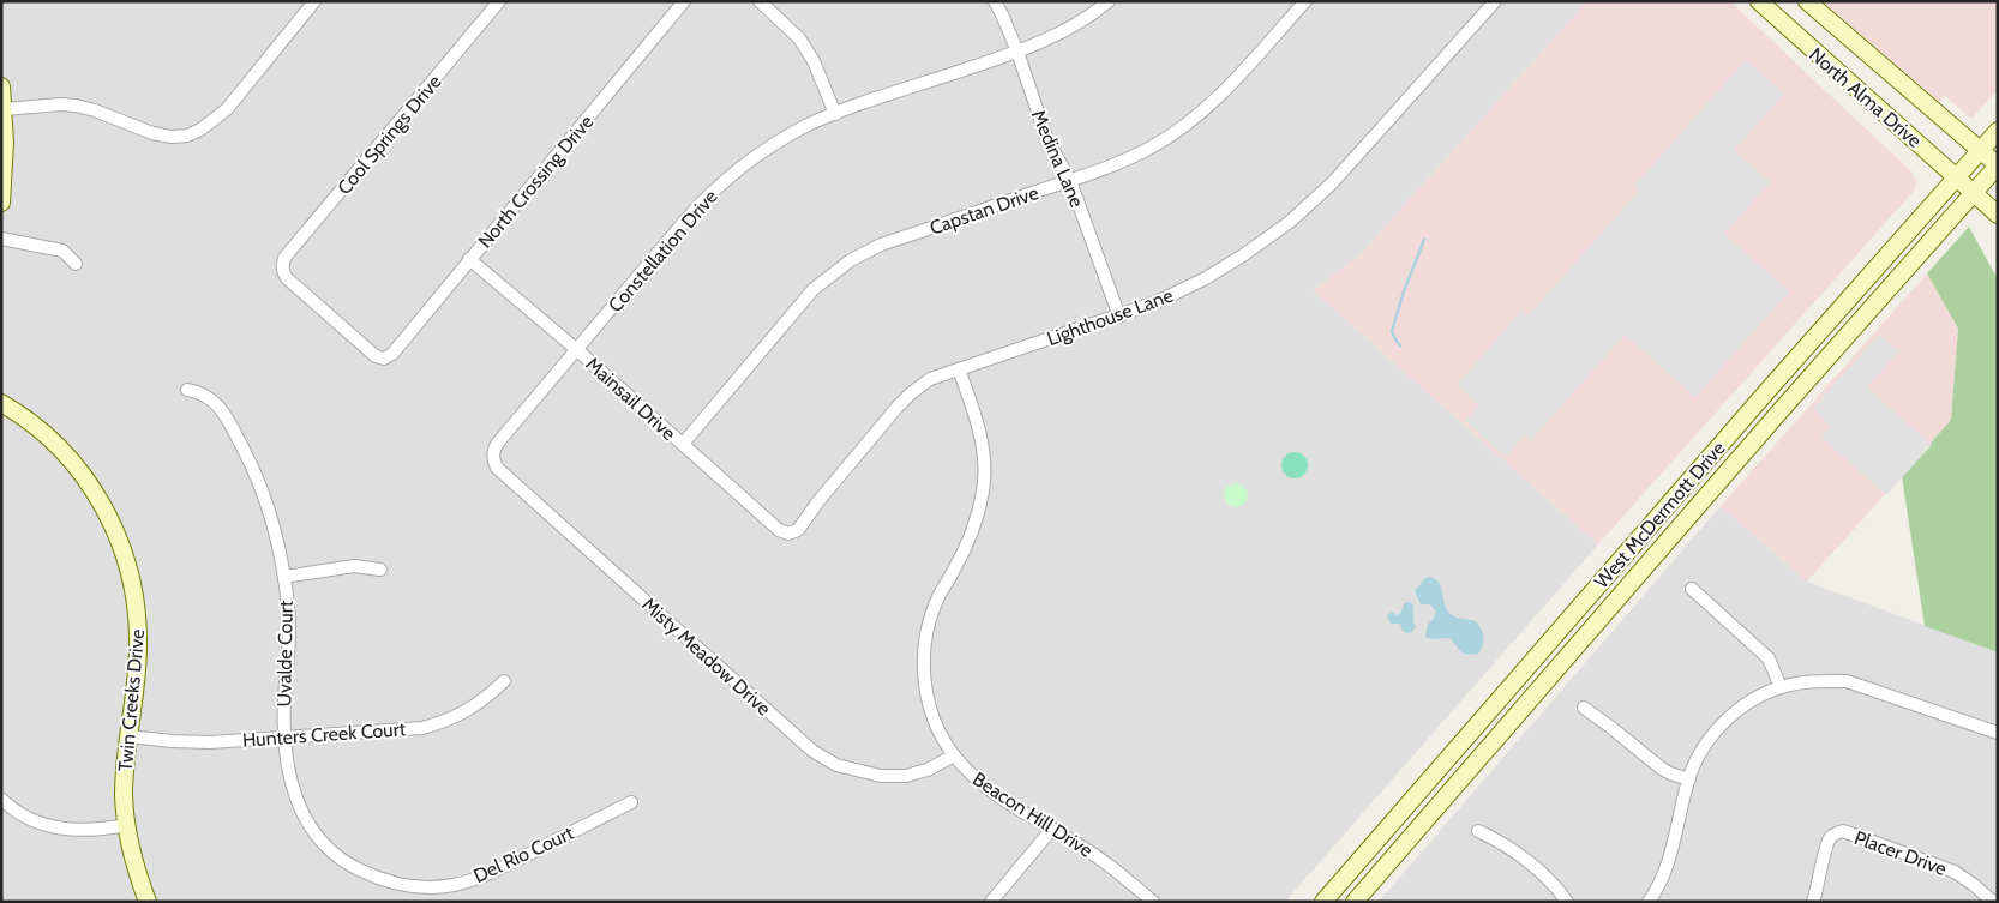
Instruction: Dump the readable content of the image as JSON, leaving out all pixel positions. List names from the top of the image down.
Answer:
{
  "streets": {
    "main road": ["North Alma Drive", "West McDermott Drive", "Twin Creeks Drive"],
    "street": [
      "Cool Springs Drive",
      "Medina Lane",
      "North Crossing Drive",
      "Capstan Drive",
      "Constellation Drive",
      "Lighthouse Lane",
      "Mainsail Drive",
      "Uvalde Court",
      "Misty Meadow Drive",
      "Hunters Creek Court",
      "Beacon Hill Drive",
      "Placer Drive",
      "Del Rio Court"
    ]
  },
  "crossings": [
    ["North Alma Drive", "West McDermott Drive"],
    ["Cool Springs Drive", "North Crossing Drive"],
    ["Medina Lane", "Capstan Drive"],
    ["Medina Lane", "Constellation Drive"],
    ["Medina Lane", "Lighthouse Lane"],
    ["North Crossing Drive", "Mainsail Drive"],
    ["Capstan Drive", "Mainsail Drive"],
    ["Constellation Drive", "Mainsail Drive"],
    ["Constellation Drive", "Misty Meadow Drive"],
    ["Lighthouse Lane", "Mainsail Drive"],
    ["Lighthouse Lane", "Beacon Hill Drive"],
    ["Uvalde Court", "Hunters Creek Court"],
    ["Uvalde Court", "Del Rio Court"],
    ["Misty Meadow Drive", "Beacon Hill Drive"],
    ["Twin Creeks Drive", "Hunters Creek Court"],
    ["Hunters Creek Court", "Del Rio Court"]
  ]
}
